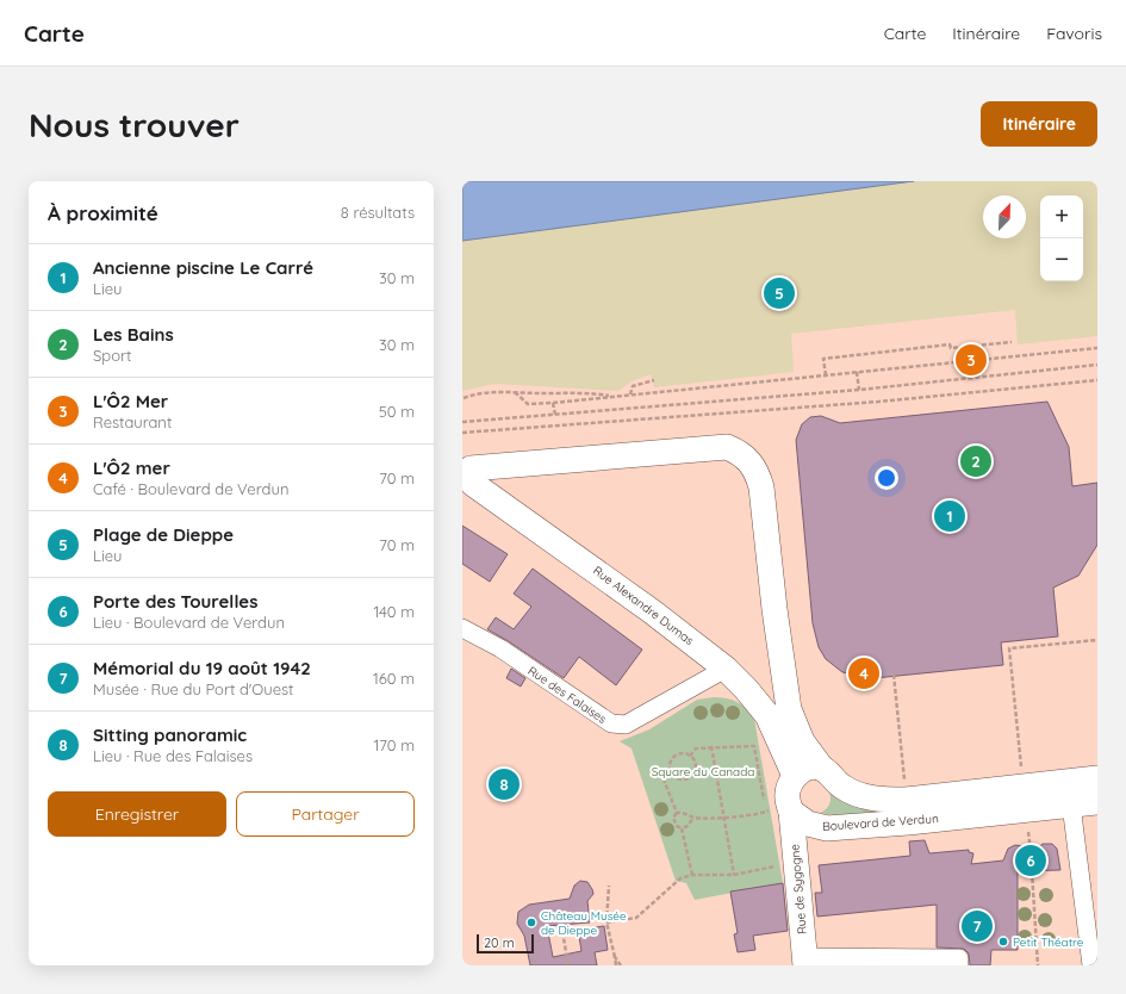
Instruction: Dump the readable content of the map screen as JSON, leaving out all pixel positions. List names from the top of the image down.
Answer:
{
  "streets": {
    "street": [
      "Rue Alexandre Dumas",
      "Rue des Falaises",
      "Boulevard de Verdun",
      "Rue de Sygogne"
    ]
  },
  "crossings": [
    ["Rue Alexandre Dumas", "Rue des Falaises"],
    ["Rue Alexandre Dumas", "Boulevard de Verdun"],
    ["Rue Alexandre Dumas", "Rue de Sygogne"],
    ["Boulevard de Verdun", "Rue de Sygogne"]
  ],
  "parks": ["Square du Canada"],
  "places": ["Château Musée de Dieppe", "Petit Théatre"],
  "scale_bar": "20 m",
  "north": "top right",
  "page": {
    "header": "Carte",
    "nav": ["Carte", "Itinéraire", "Favoris"],
    "buttons": [
      "Itinéraire",
      ["Enregistrer", "Partager"]
    ],
    "title": "Nous trouver",
    "heading": ["À proximité", "8 résultats"],
    "map_buttons": ["+", "−"],
    "list": [
      {
        "mark": "1",
        "name": "Ancienne piscine Le Carré",
        "note": "Lieu",
        "value": "30 m"
      },
      {
        "mark": "2",
        "name": "Les Bains",
        "note": "Sport",
        "value": "30 m"
      },
      {
        "mark": "3",
        "name": "L'Ô2 Mer",
        "note": "Restaurant",
        "value": "50 m"
      },
      {
        "mark": "4",
        "name": "L'Ô2 mer",
        "note": "Café · Boulevard de Verdun",
        "value": "70 m"
      },
      {
        "mark": "5",
        "name": "Plage de Dieppe",
        "note": "Lieu",
        "value": "70 m"
      },
      {
        "mark": "6",
        "name": "Porte des Tourelles",
        "note": "Lieu · Boulevard de Verdun",
        "value": "140 m"
      },
      {
        "mark": "7",
        "name": "Mémorial du 19 août 1942",
        "note": "Musée · Rue du Port d'Ouest",
        "value": "160 m"
      },
      {
        "mark": "8",
        "name": "Sitting panoramic",
        "note": "Lieu · Rue des Falaises",
        "value": "170 m"
      }
    ],
    "pins": [
      "5",
      "3",
      "2",
      "1",
      "4",
      "8",
      "6",
      "7"
    ],
    "scale": "20 m"
  }
}
